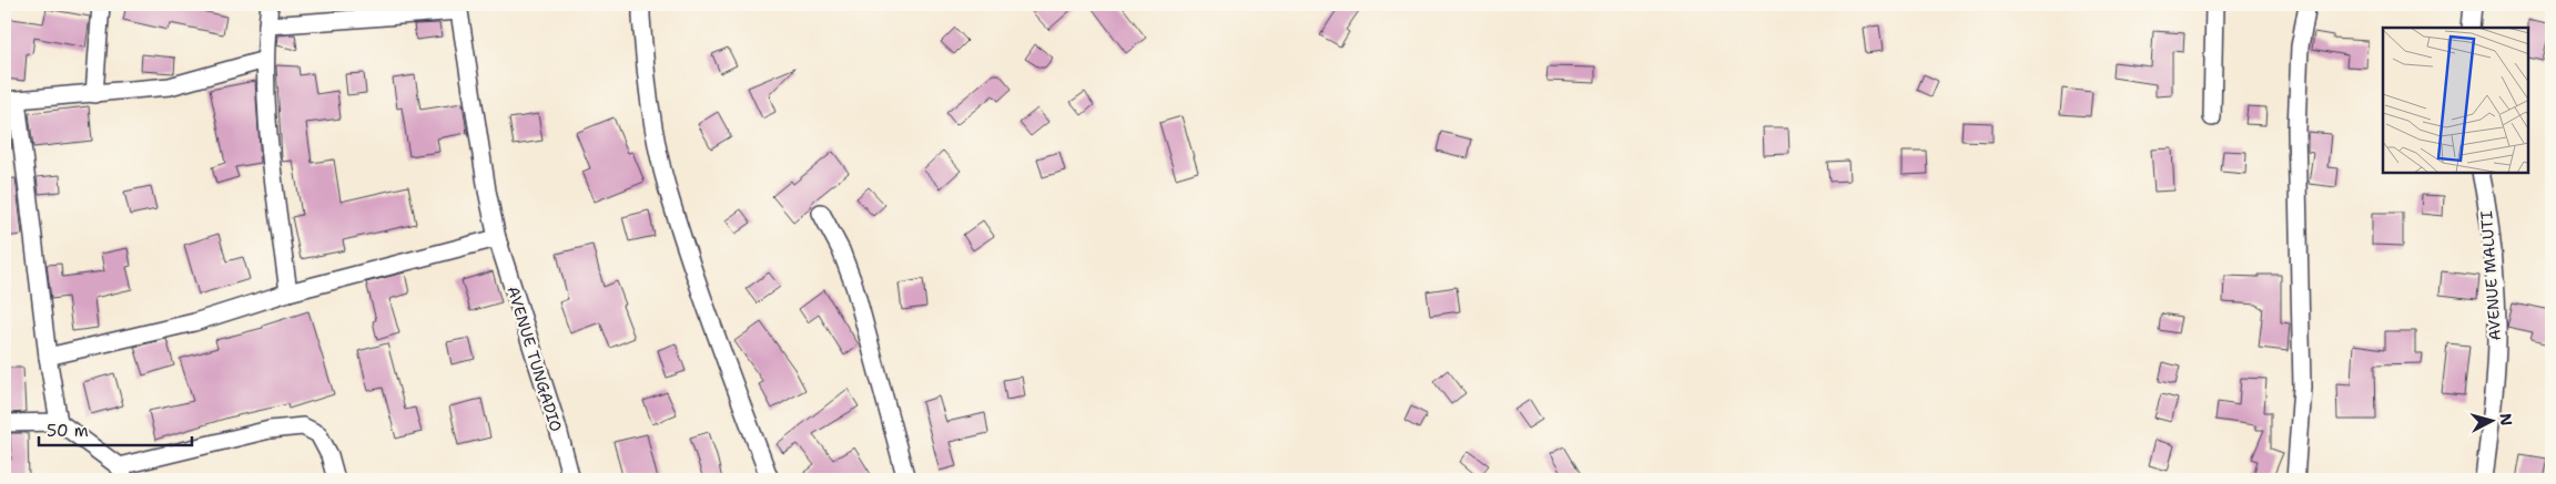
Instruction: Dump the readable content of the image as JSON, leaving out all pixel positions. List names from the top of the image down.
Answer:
{
  "streets": {
    "street": ["AVENUE MALUTI", "AVENUE TUNGADIO"]
  },
  "scale_bar": "50 m",
  "north": "right"
}
